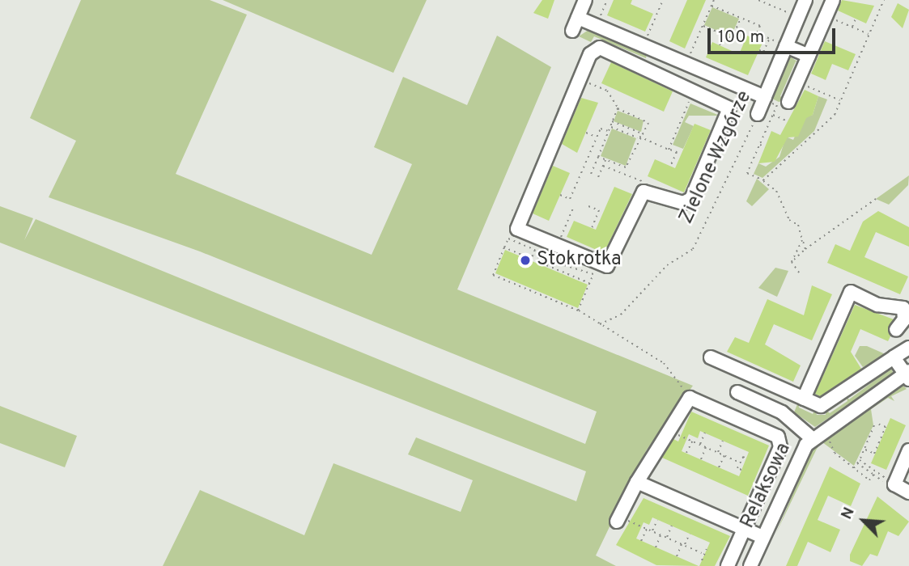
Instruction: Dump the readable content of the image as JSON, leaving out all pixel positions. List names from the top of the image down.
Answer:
{
  "streets": {
    "street": ["Zielone Wzgórze", "Relaksowa"]
  },
  "places": ["Stokrotka"],
  "scale_bar": "100 m",
  "north": "top left"
}
